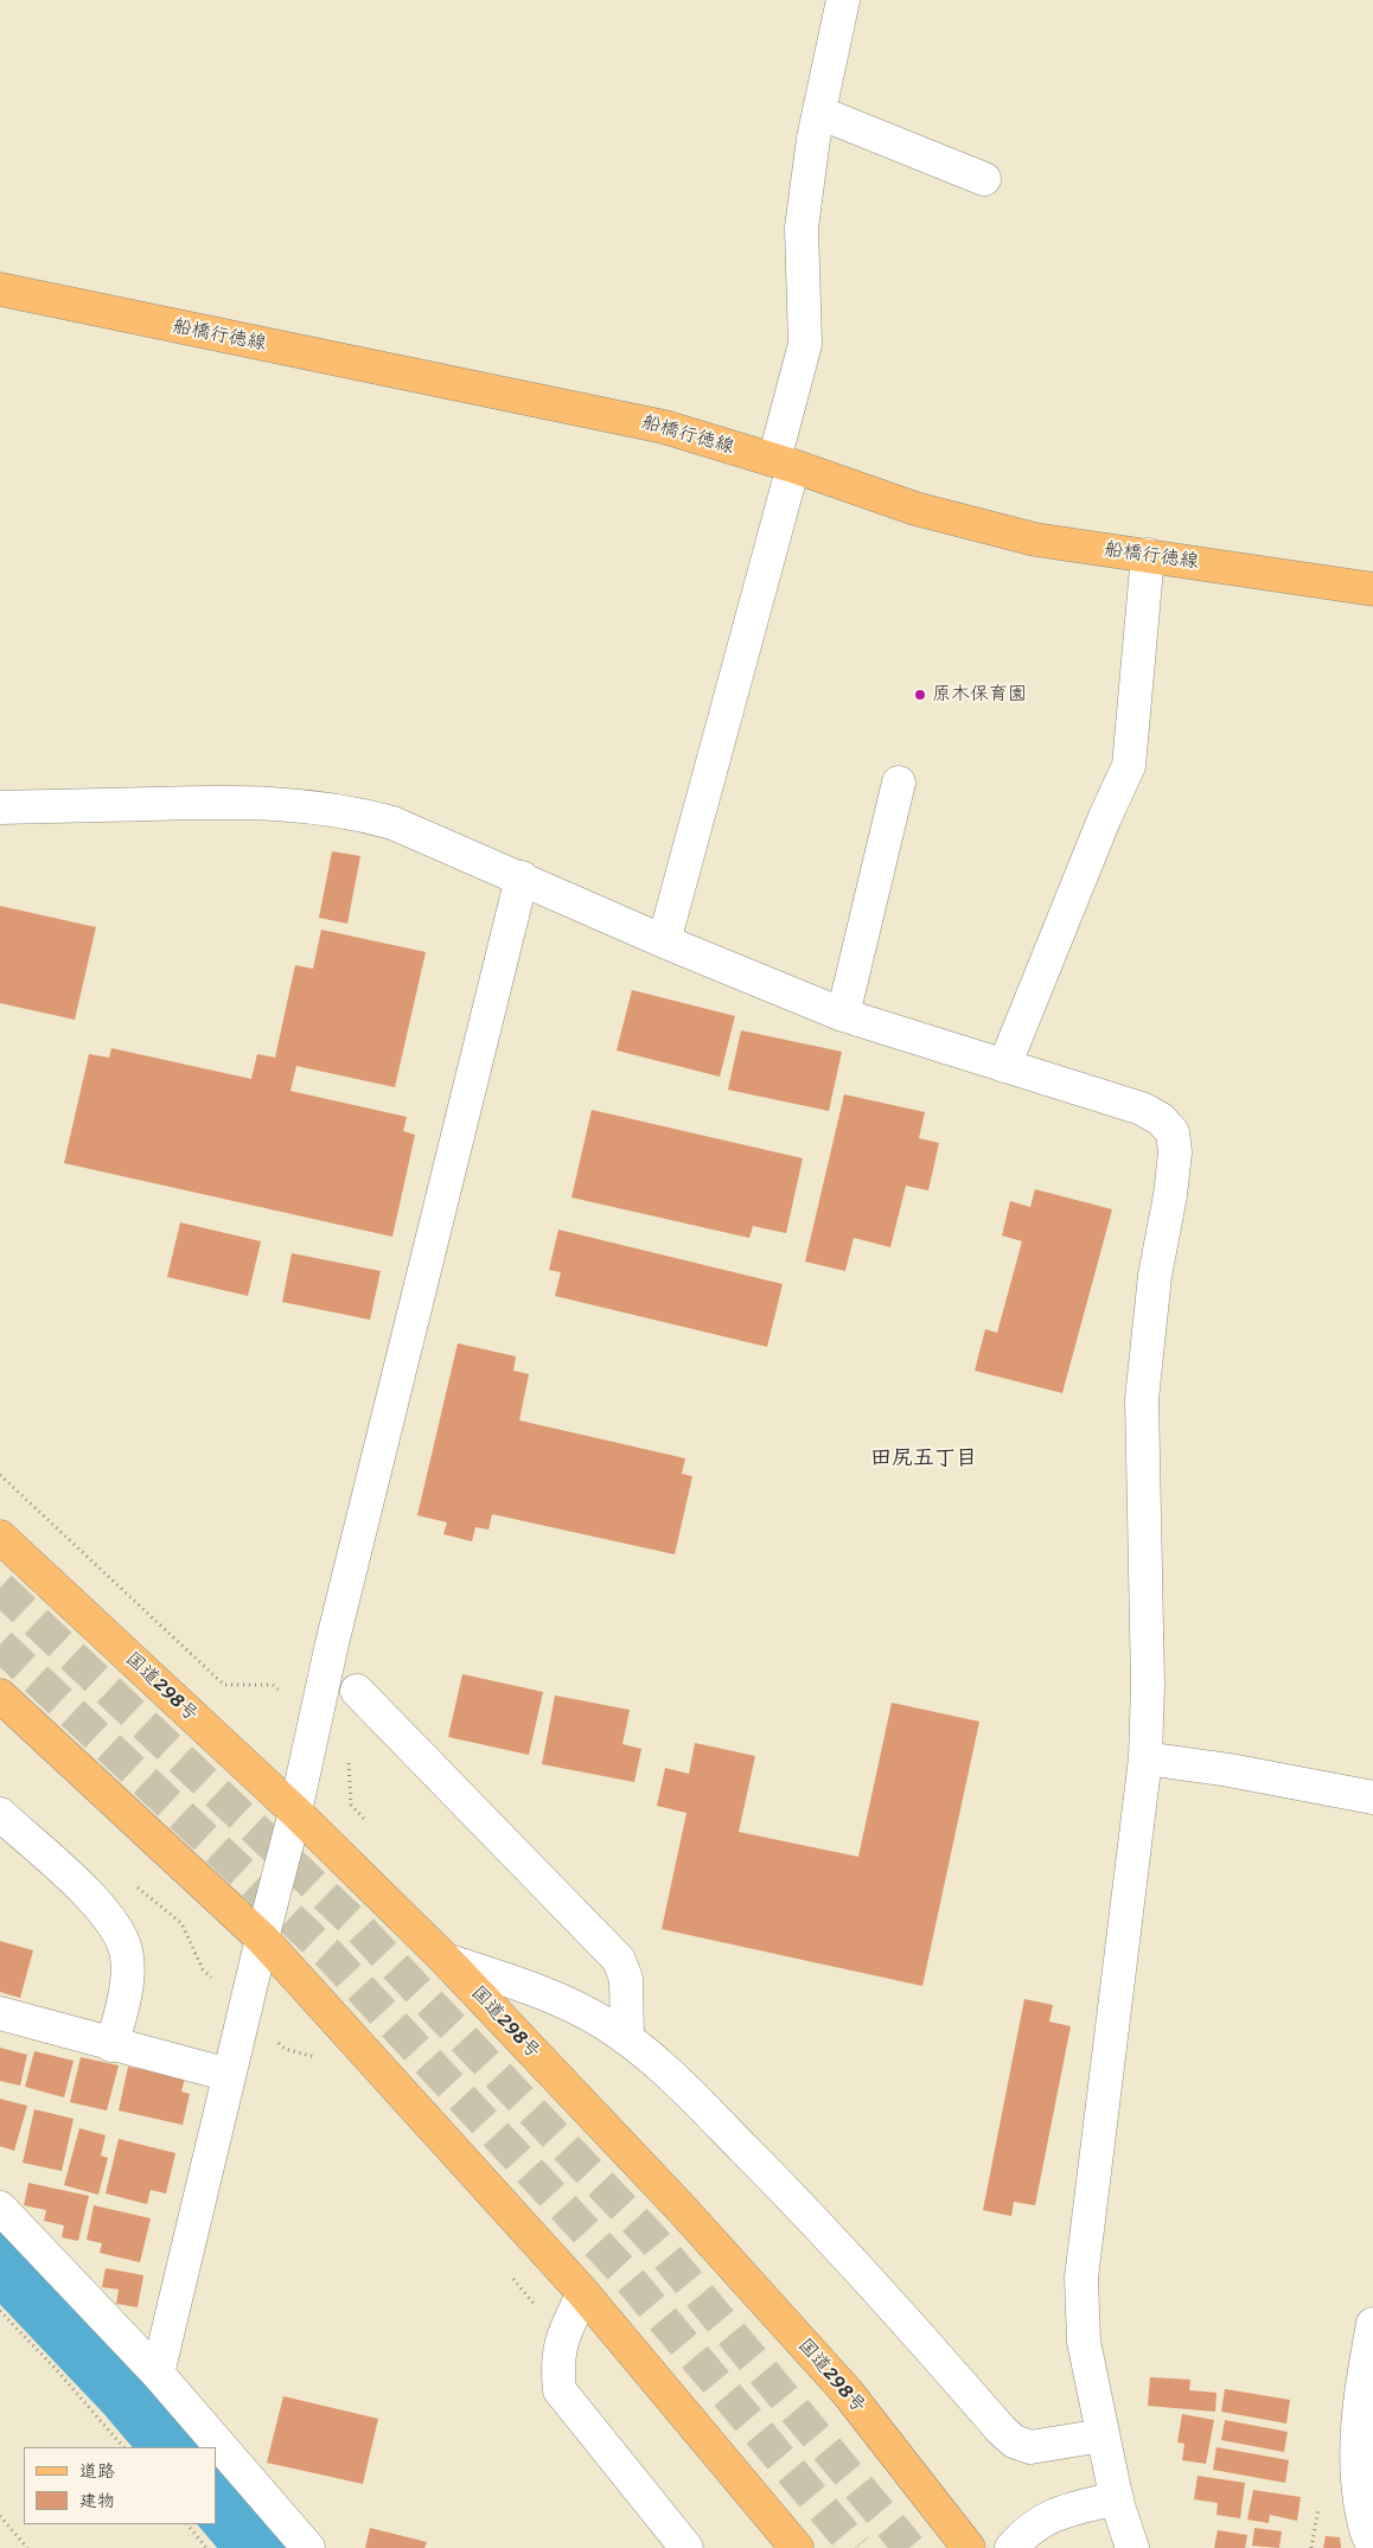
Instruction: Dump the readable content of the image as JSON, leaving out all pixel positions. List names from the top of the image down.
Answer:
{
  "streets": {
    "main road": ["船橋行徳線", "国道298号"]
  },
  "districts": ["田尻五丁目"],
  "places": ["原木保育園"],
  "legend": ["道路", "建物"]
}
